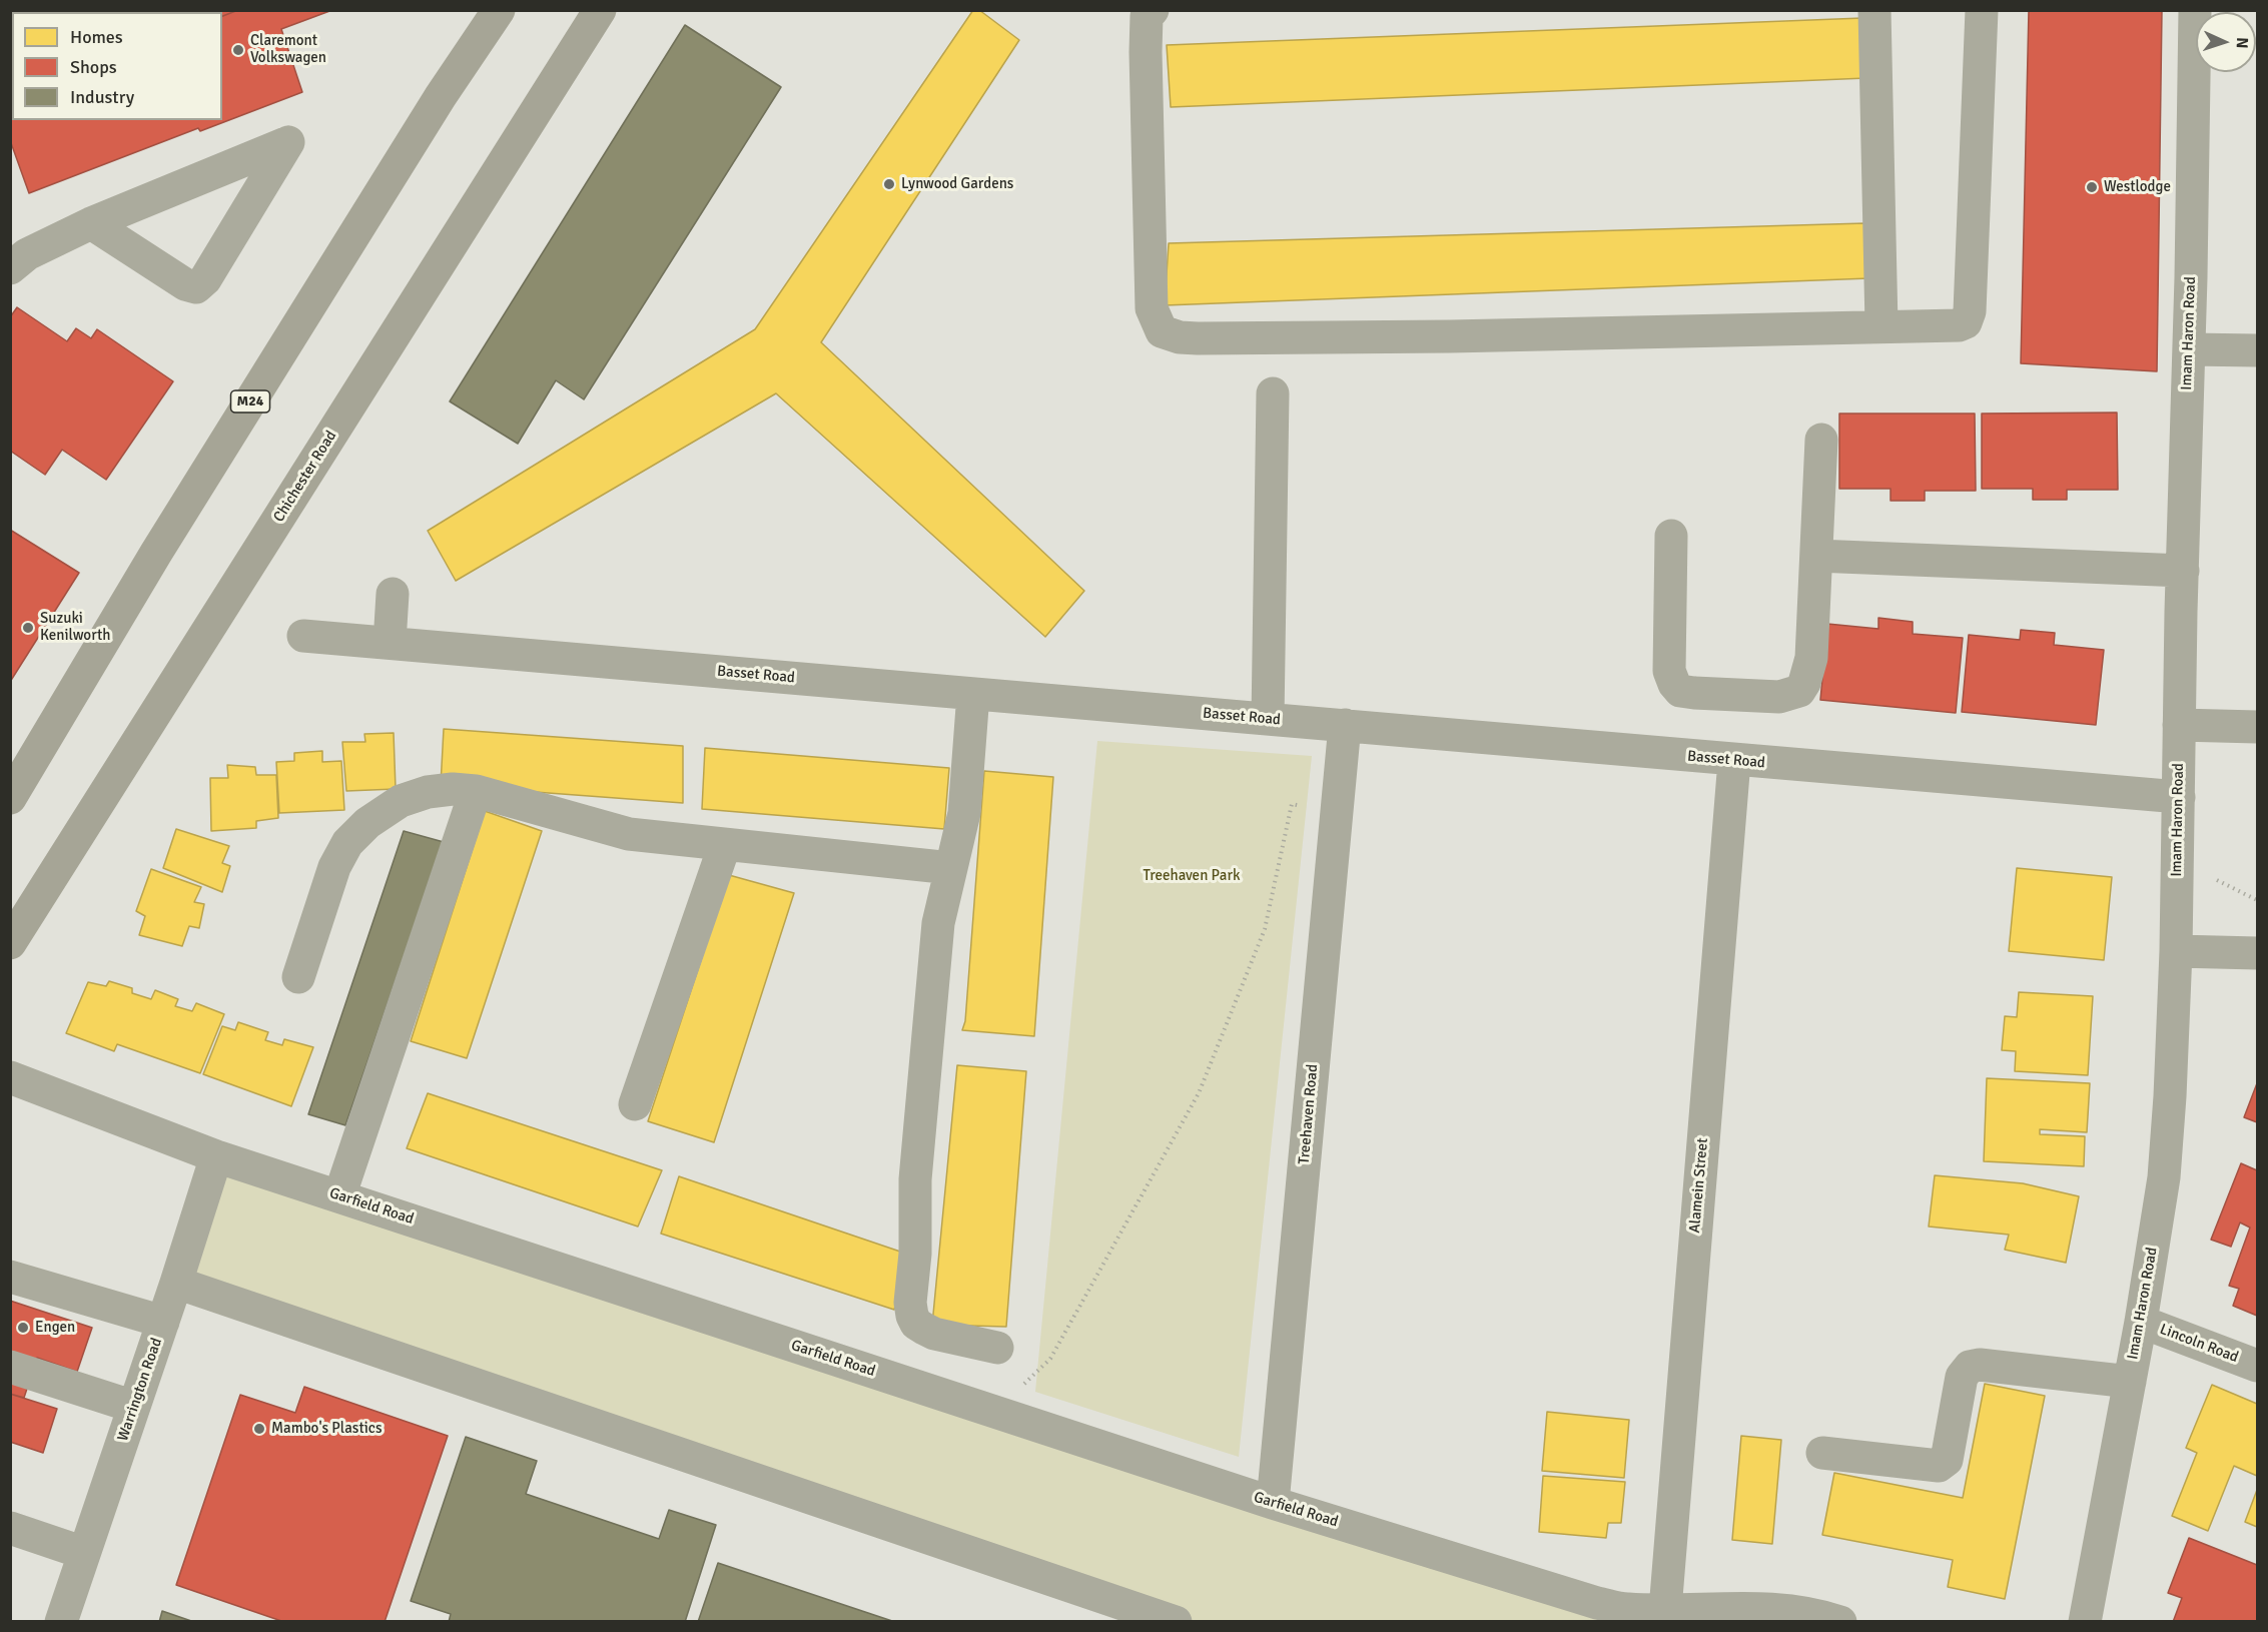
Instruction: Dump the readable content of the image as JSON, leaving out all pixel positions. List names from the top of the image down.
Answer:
{
  "streets": {
    "main road": ["M24", "Chichester Road"],
    "street": [
      "Imam Haron Road",
      "Basset Road",
      "Treehaven Road",
      "Alamein Street",
      "Garfield Road",
      "Lincoln Road",
      "Warrington Road"
    ]
  },
  "crossings": [
    ["Imam Haron Road", "Basset Road"],
    ["Imam Haron Road", "Lincoln Road"],
    ["Basset Road", "Treehaven Road"],
    ["Basset Road", "Alamein Street"],
    ["Treehaven Road", "Garfield Road"],
    ["Alamein Street", "Garfield Road"],
    ["Garfield Road", "Warrington Road"]
  ],
  "parks": ["Treehaven Park"],
  "places": [
    "Claremont Volkswagen",
    "Lynwood Gardens",
    "Westlodge",
    "Suzuki Kenilworth",
    "Engen",
    "Mambo's Plastics"
  ],
  "legend": ["Homes", "Shops", "Industry"],
  "north": "right"
}
